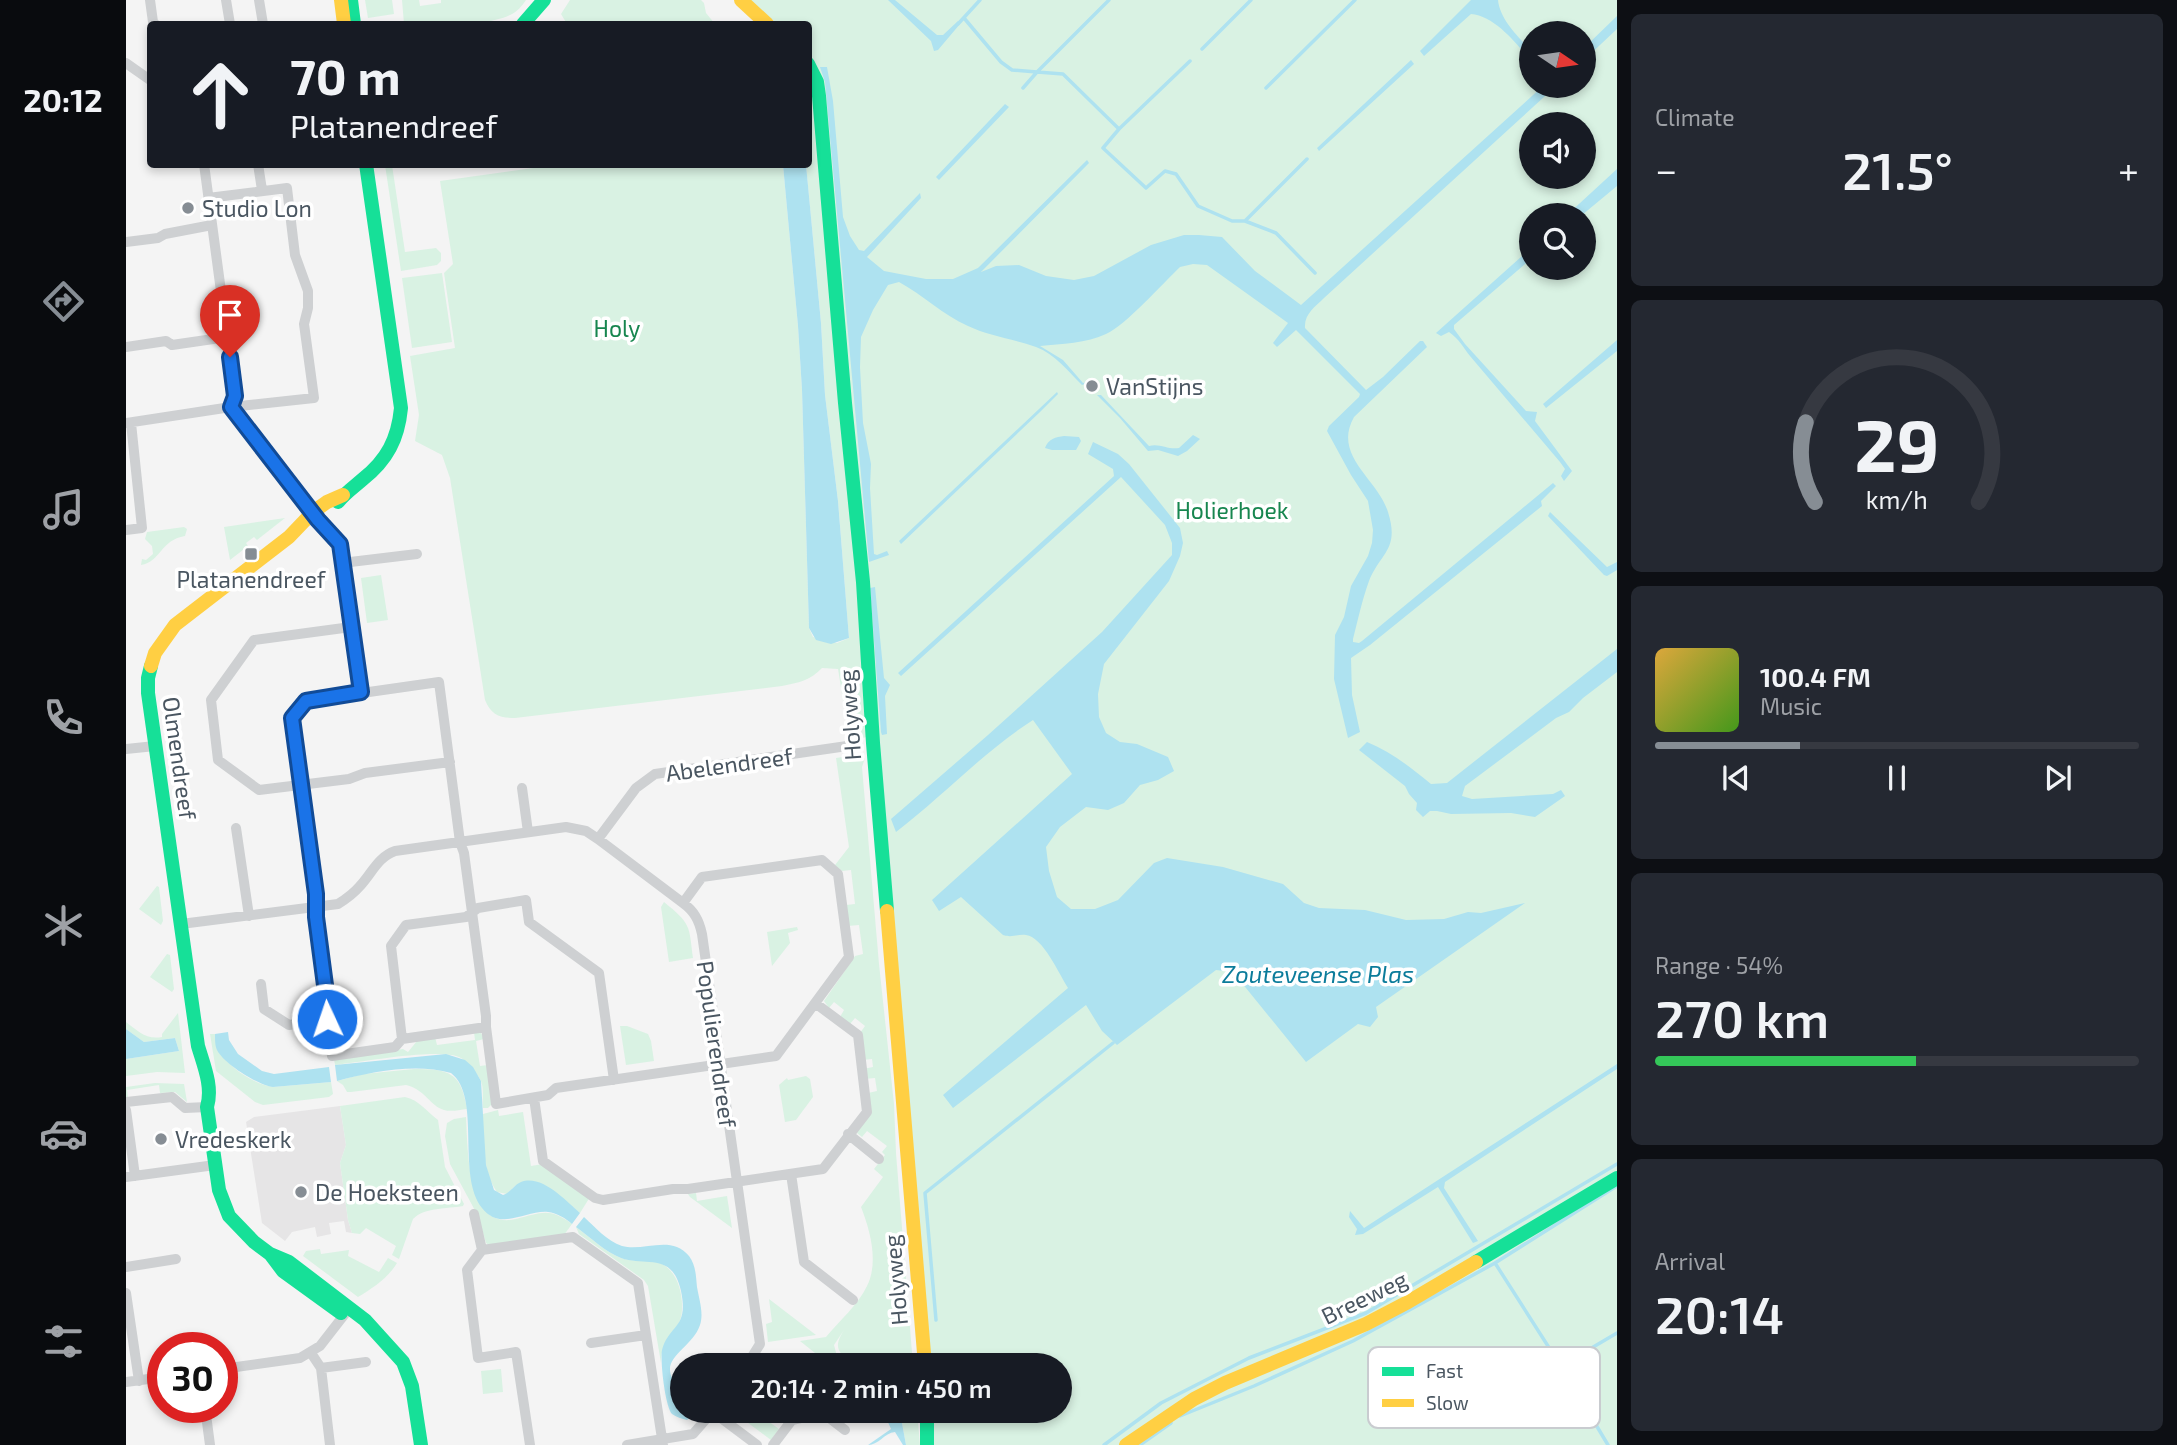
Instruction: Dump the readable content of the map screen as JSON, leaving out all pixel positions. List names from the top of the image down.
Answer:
{
  "streets": {
    "street": [
      "Holyweg",
      "Olmendreef",
      "Abelendreef",
      "Populierendreef",
      "Breeweg"
    ]
  },
  "crossings": [
    ["Olmendreef", "Populierendreef"],
    ["Abelendreef", "Populierendreef"]
  ],
  "water": ["Zouteveense Plas"],
  "parks": ["Holy", "Holierhoek"],
  "places": {
    "other": [
      "Studio Lon",
      "VanStijns",
      "Vredeskerk",
      "De Hoeksteen"
    ],
    "transit": ["Platanendreef"]
  },
  "legend": ["Fast", "Slow"],
  "north": "right",
  "page": {
    "tabs": "20:12",
    "tile": [
      "Climate",
      ["Range · 54%", "270 km"],
      ["Arrival", "20:14"]
    ],
    "turn": ["70 m", "Platanendreef"],
    "heat": ["−", "21.5°", "+"],
    "song": ["100.4 FM", "Music"],
    "limit": "30",
    "trip": "20:14 · 2 min · 450 m",
    "gauge": ["29", "km/h"]
  }
}
